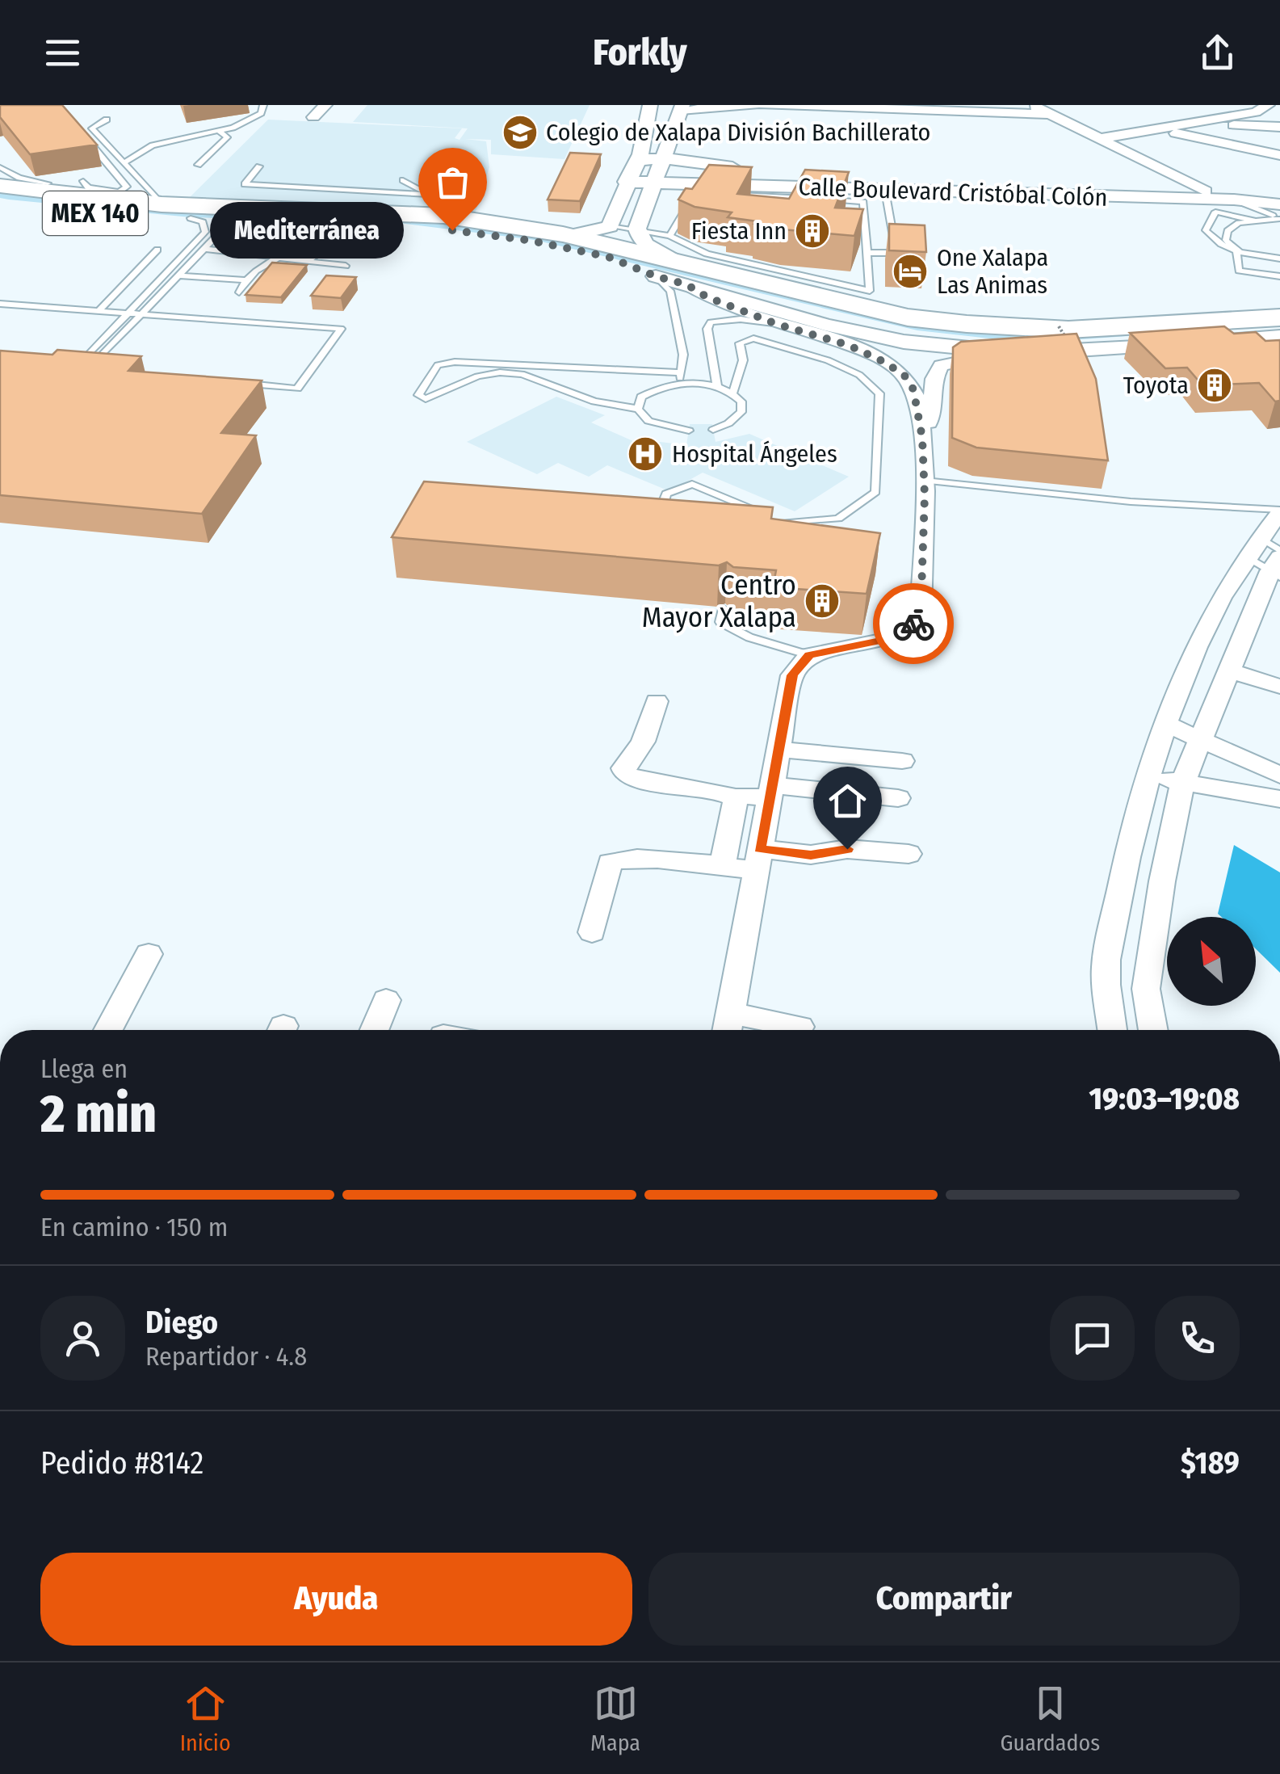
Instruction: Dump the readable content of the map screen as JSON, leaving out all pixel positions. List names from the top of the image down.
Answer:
{
  "streets": {
    "highway": ["MEX 140"],
    "street": ["Calle Boulevard Cristóbal Colón"]
  },
  "places": {
    "school or university": ["Colegio de Xalapa División Bachillerato"],
    "other": ["Mediterránea"],
    "building": ["Fiesta Inn", "Toyota", "Centro Mayor Xalapa"],
    "hotel": ["One Xalapa Las Animas"],
    "hospital": ["Hospital Ángeles"]
  },
  "north": "top left",
  "page": {
    "header": "Forkly",
    "bubble": "Mediterránea",
    "heading": ["2 min", "Llega en", "19:03–19:08"],
    "panel": [
      "Diego",
      "Repartidor · 4.8",
      "Pedido #8142",
      "$189"
    ],
    "bar": "En camino · 150 m",
    "buttons": ["Ayuda", "Compartir"],
    "tabs": ["Inicio", "Mapa", "Guardados"]
  }
}
